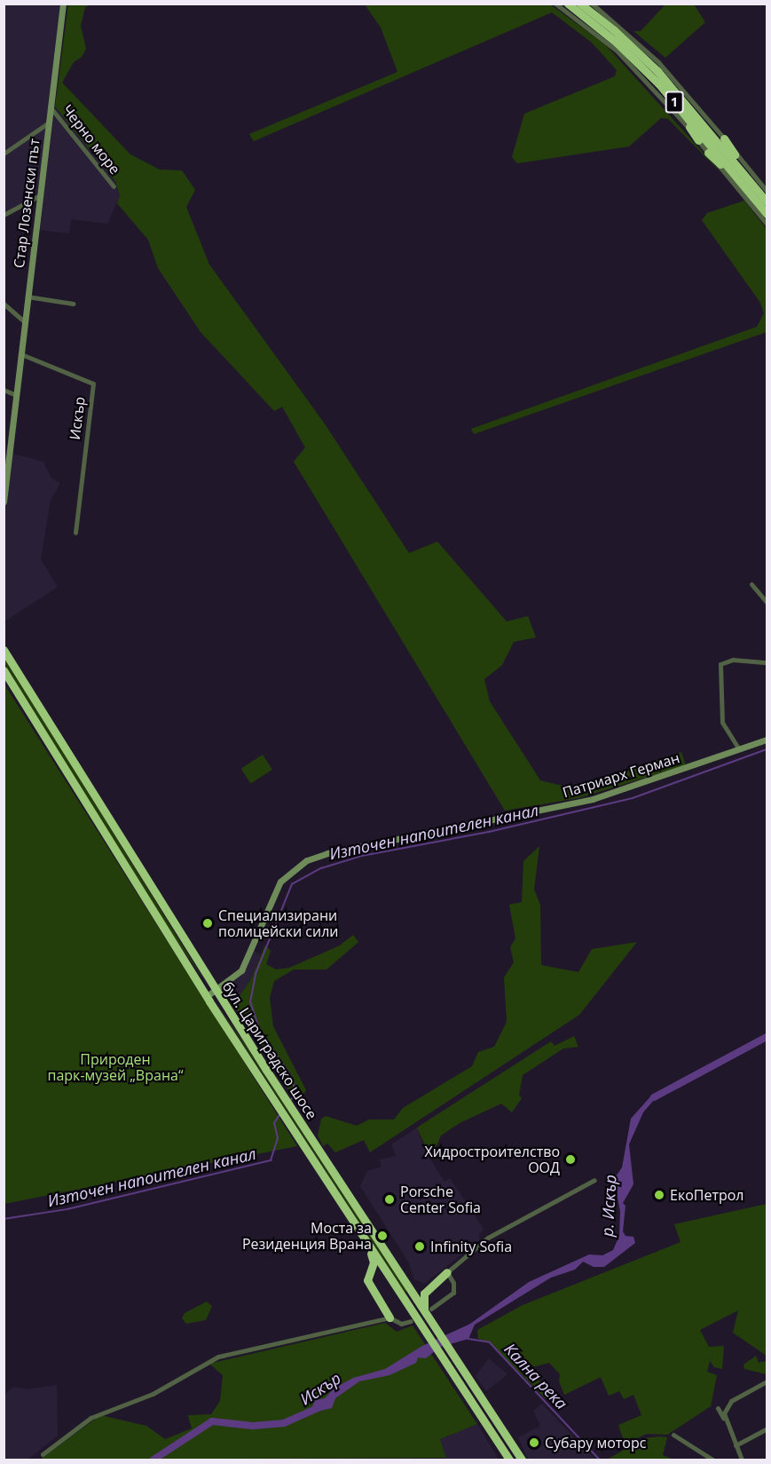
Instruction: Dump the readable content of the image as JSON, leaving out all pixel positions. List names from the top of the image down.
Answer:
{
  "streets": {
    "highway": ["1", "бул. Цариградско шосе"],
    "street": [
      "Черно море",
      "Стар Лозенски път",
      "Искър",
      "Патриарх Герман"
    ]
  },
  "crossings": [
    ["Черно море", "Стар Лозенски път"],
    ["Стар Лозенски път", "Искър"],
    ["Патриарх Герман", "бул. Цариградско шосе"]
  ],
  "water": [
    "Източен напоителен канал",
    "р. Искър",
    "Кална река",
    "Искър"
  ],
  "parks": ["Природен парк-музей „Врана“"],
  "places": [
    "Специализирани полицейски сили",
    "Хидростроителство ООД",
    "ЕкоПетрол",
    "Porsche Center Sofia",
    "Моста за Резиденция Врана",
    "Infinity Sofia",
    "Субару моторс"
  ]
}
